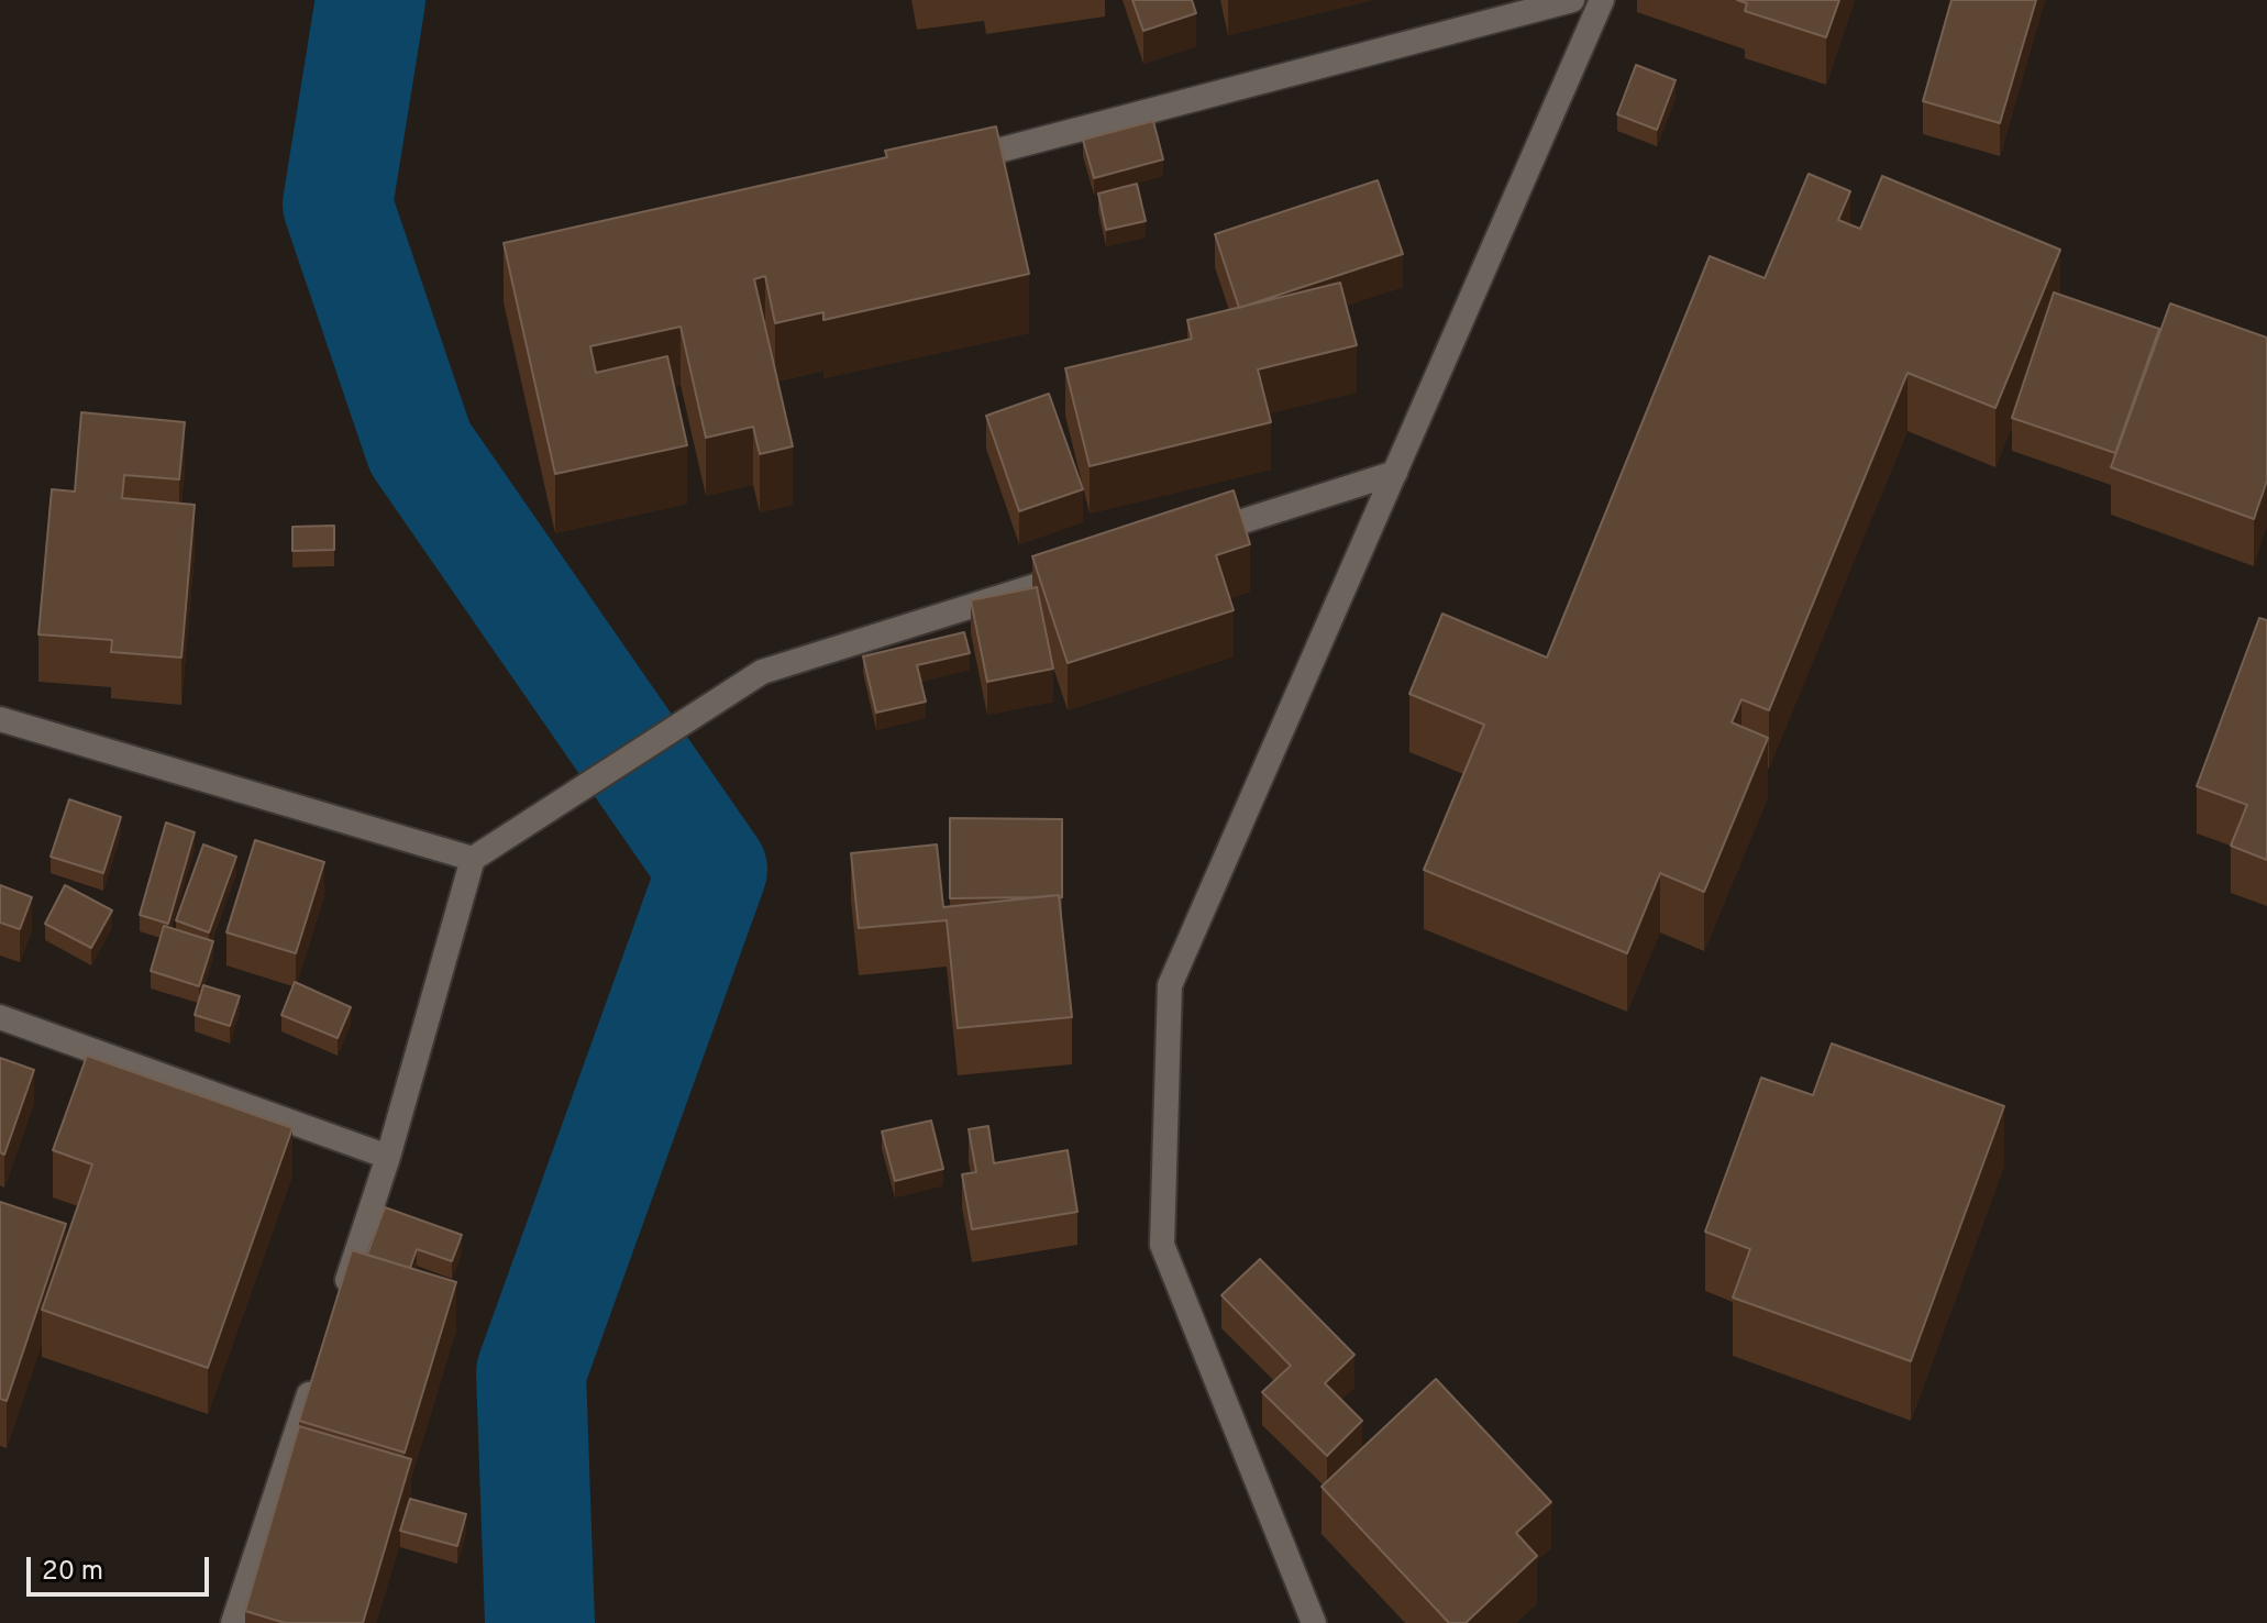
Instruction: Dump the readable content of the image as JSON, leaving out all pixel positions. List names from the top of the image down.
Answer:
{
  "scale_bar": "20 m"
}
